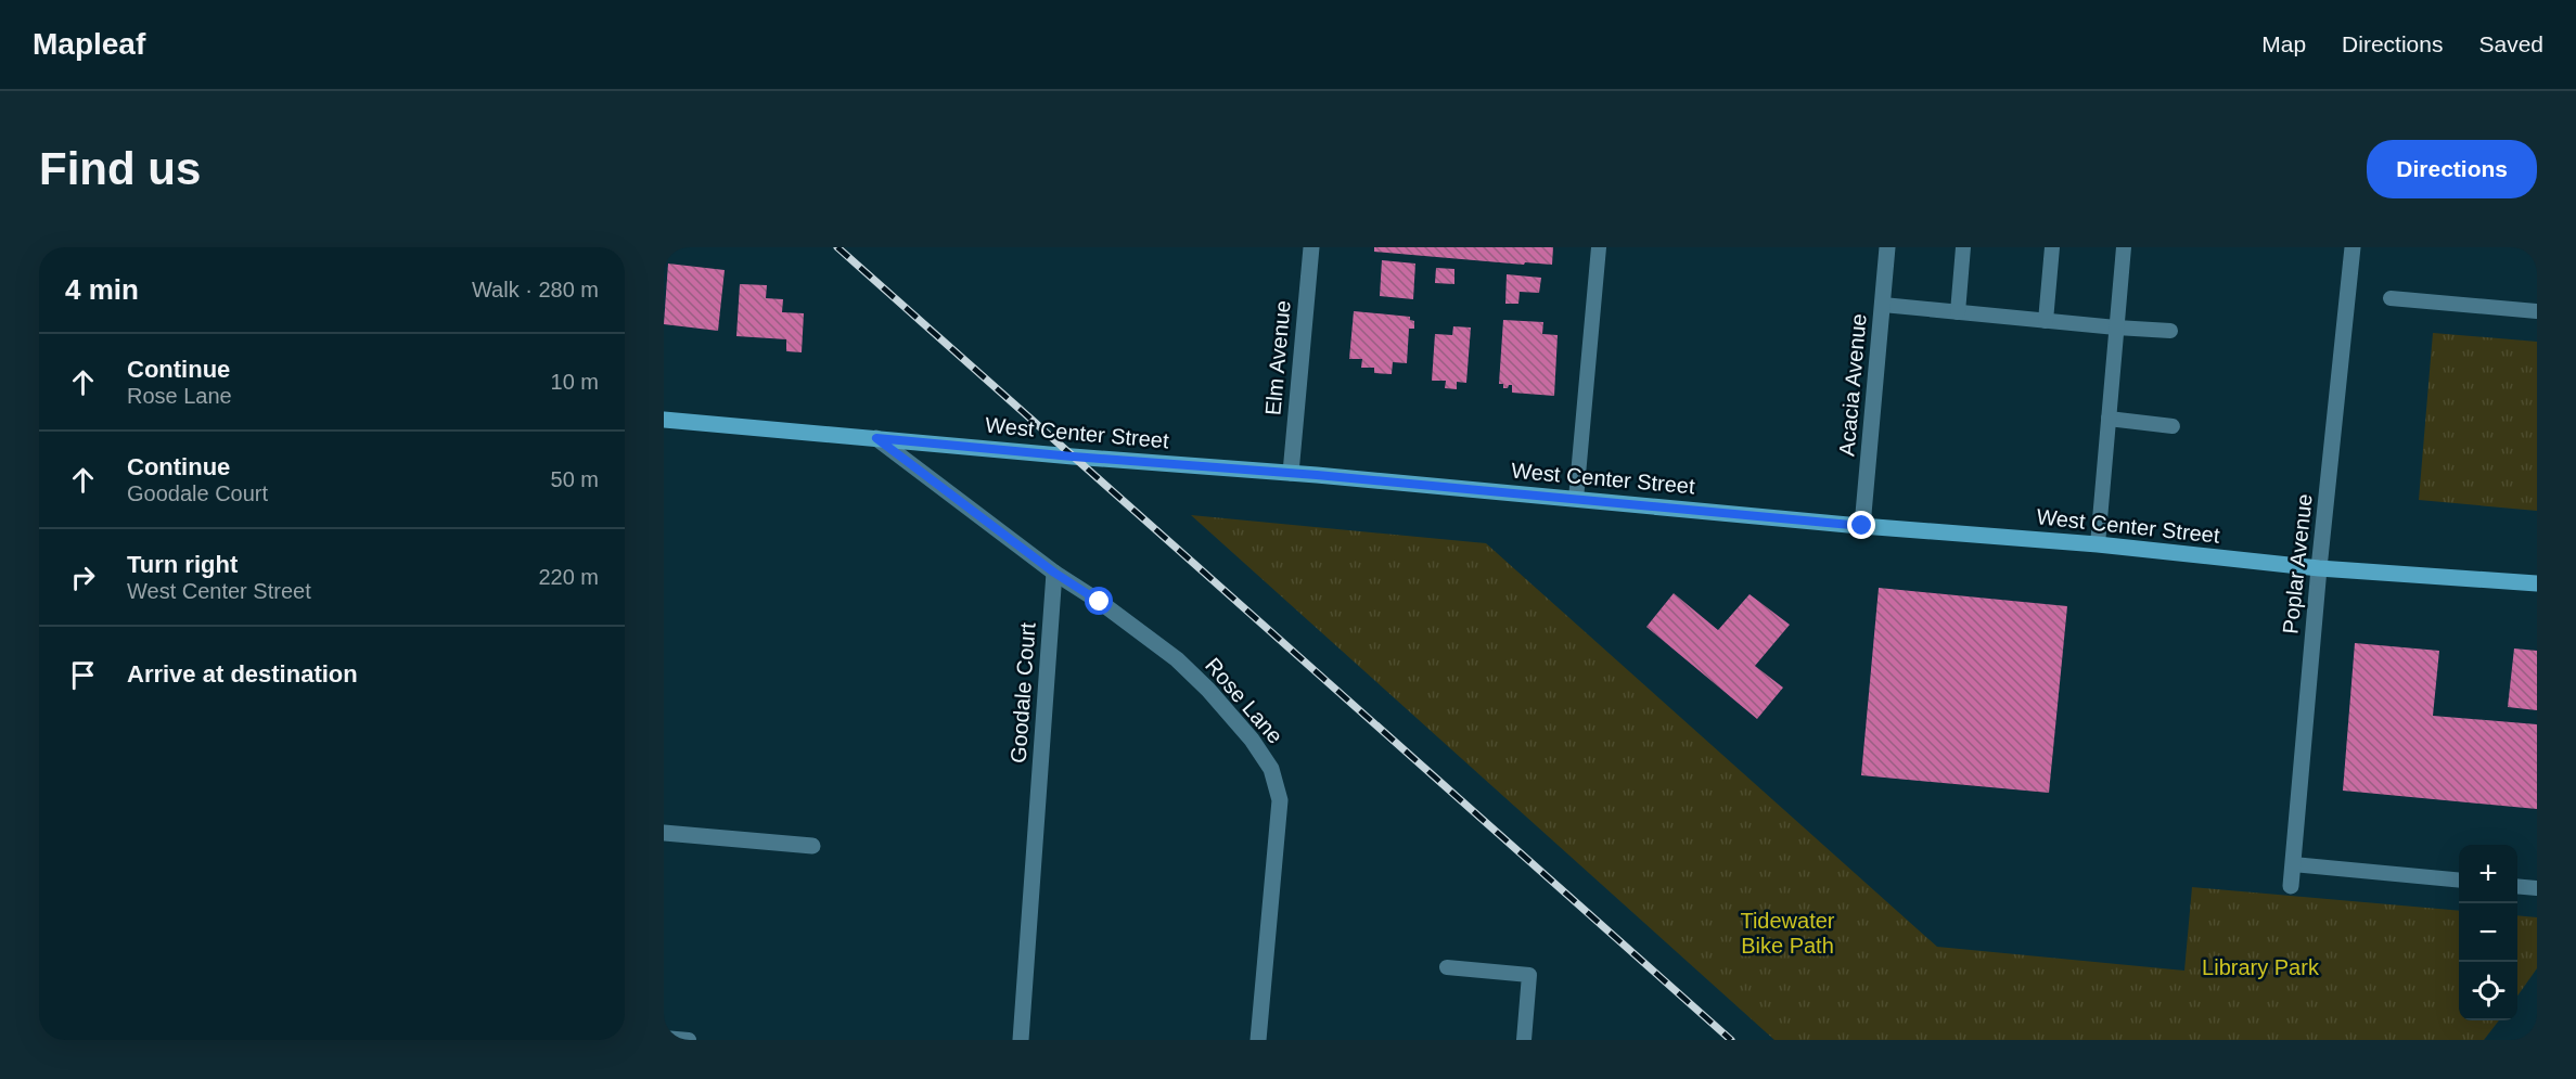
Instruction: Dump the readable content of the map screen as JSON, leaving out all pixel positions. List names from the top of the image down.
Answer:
{
  "streets": {
    "street": [
      "Elm Avenue",
      "Acacia Avenue",
      "West Center Street",
      "Poplar Avenue",
      "Goodale Court",
      "Rose Lane"
    ]
  },
  "crossings": [
    ["Elm Avenue", "West Center Street"],
    ["Acacia Avenue", "West Center Street"],
    ["West Center Street", "Poplar Avenue"],
    ["Goodale Court", "Rose Lane"]
  ],
  "parks": ["Tidewater Bike Path", "Library Park"],
  "page": {
    "header": "Mapleaf",
    "nav": ["Map", "Directions", "Saved"],
    "buttons": "Directions",
    "title": "Find us",
    "heading": ["4 min", "Walk · 280 m"],
    "list": [
      ["Continue", "Rose Lane", "10 m"],
      ["Continue", "Goodale Court", "50 m"],
      ["Turn right", "West Center Street", "220 m"],
      "Arrive at destination"
    ],
    "map_buttons": ["+", "−"]
  }
}
